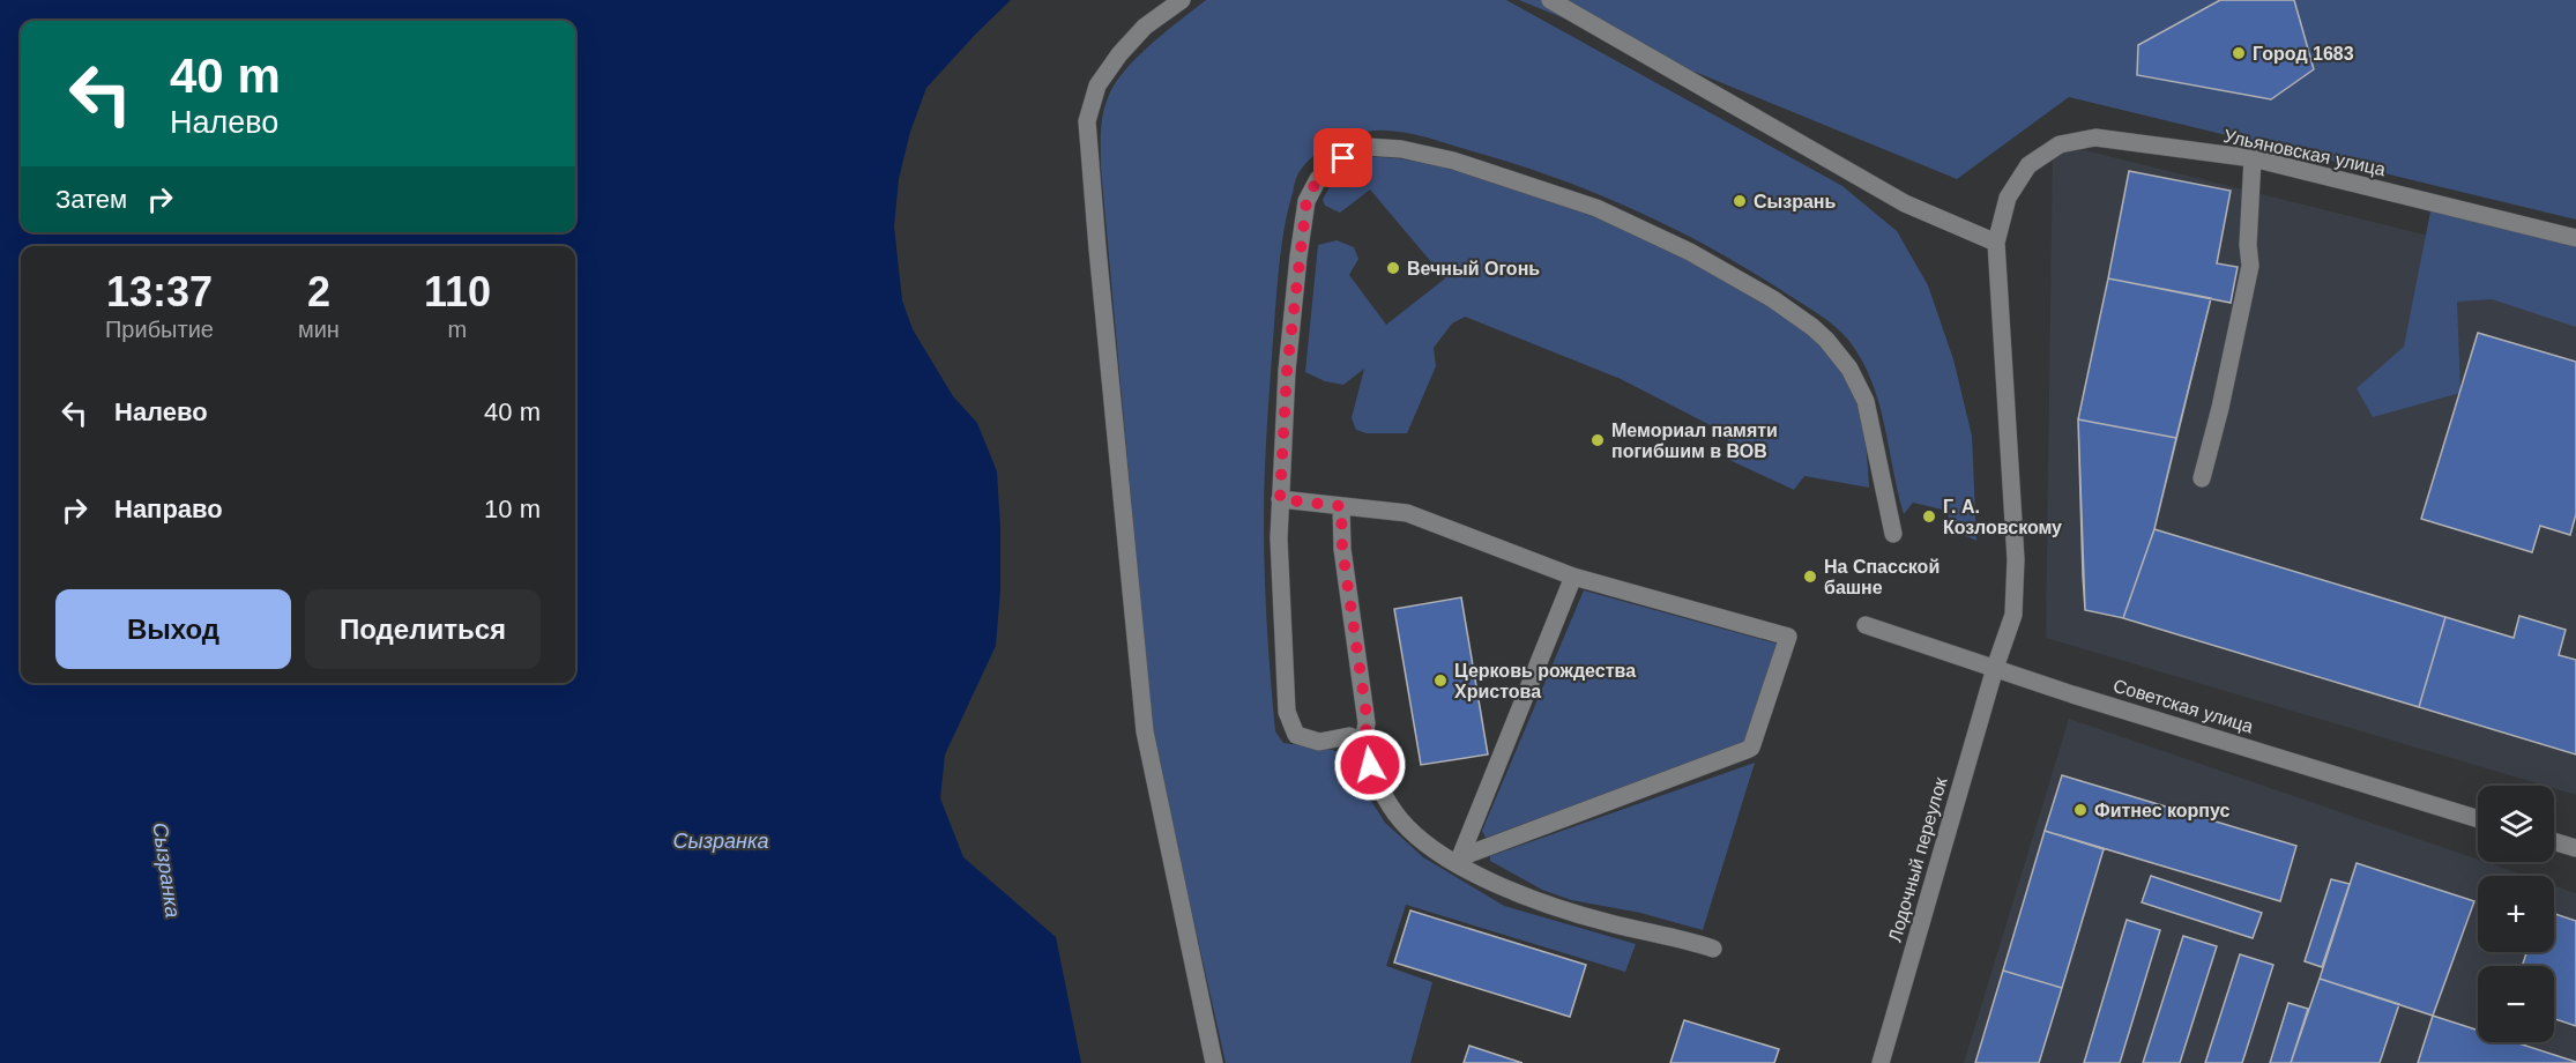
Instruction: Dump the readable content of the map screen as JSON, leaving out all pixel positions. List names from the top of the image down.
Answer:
{
  "streets": {
    "street": ["Ульяновская улица", "Советская улица", "Лодочный переулок"]
  },
  "crossings": [
    ["Ульяновская улица", "Советская улица"],
    ["Ульяновская улица", "Лодочный переулок"],
    ["Советская улица", "Лодочный переулок"]
  ],
  "water": ["Сызранка"],
  "places": [
    "Город 1683",
    "Сызрань",
    "Вечный Огонь",
    "Мемориал памяти погибшим в ВОВ",
    "Г. А. Козловскому",
    "На Спасской башне",
    "Церковь рождества Христова",
    "Фитнес корпус"
  ],
  "page": {
    "turn": ["40 m", "Налево"],
    "then": "Затем",
    "eta": [
      "13:37",
      "Прибытие",
      "2",
      "мин",
      "110",
      "m"
    ],
    "list": [
      {
        "name": "Налево",
        "value": "40 m"
      },
      {
        "name": "Направо",
        "value": "10 m"
      }
    ],
    "buttons": ["Выход", "Поделиться"],
    "map_buttons": ["+", "−"]
  }
}
